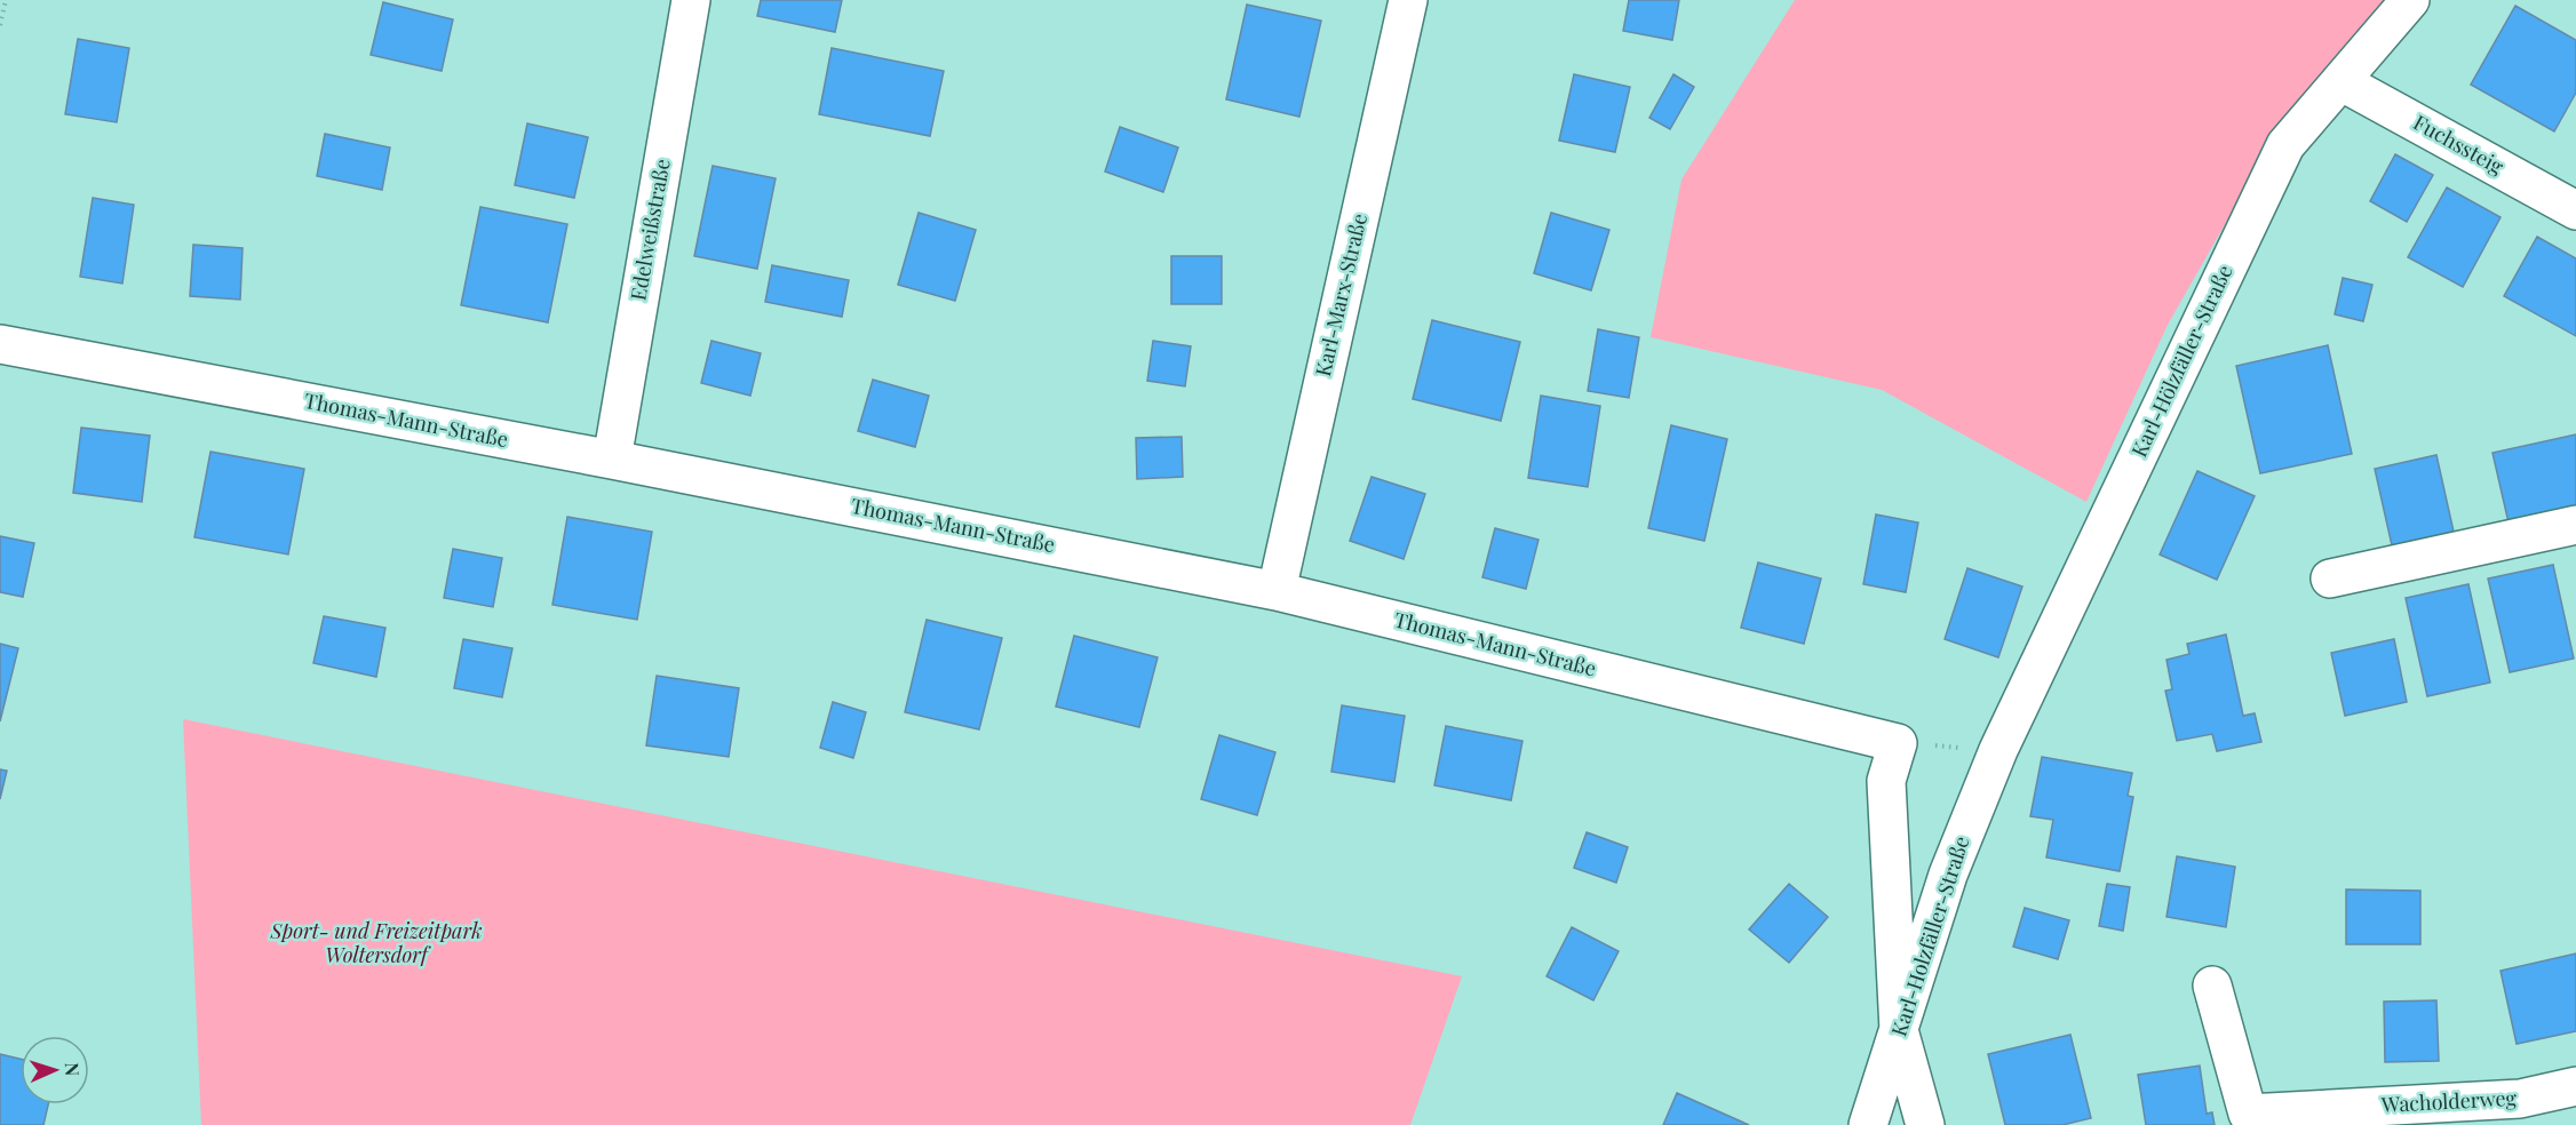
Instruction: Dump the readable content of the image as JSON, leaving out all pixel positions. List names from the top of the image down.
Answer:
{
  "streets": {
    "street": [
      "Fuchssteig",
      "Edelweißstraße",
      "Karl-Marx-Straße",
      "Karl-Hölzfäller-Straße",
      "Thomas-Mann-Straße",
      "Karl-Holzfäller-Straße",
      "Wacholderweg"
    ]
  },
  "crossings": [
    ["Fuchssteig", "Karl-Hölzfäller-Straße"],
    ["Edelweißstraße", "Thomas-Mann-Straße"],
    ["Karl-Marx-Straße", "Thomas-Mann-Straße"],
    ["Karl-Hölzfäller-Straße", "Karl-Holzfäller-Straße"]
  ],
  "parks": ["Sport- und Freizeitpark Woltersdorf"],
  "north": "right"
}
